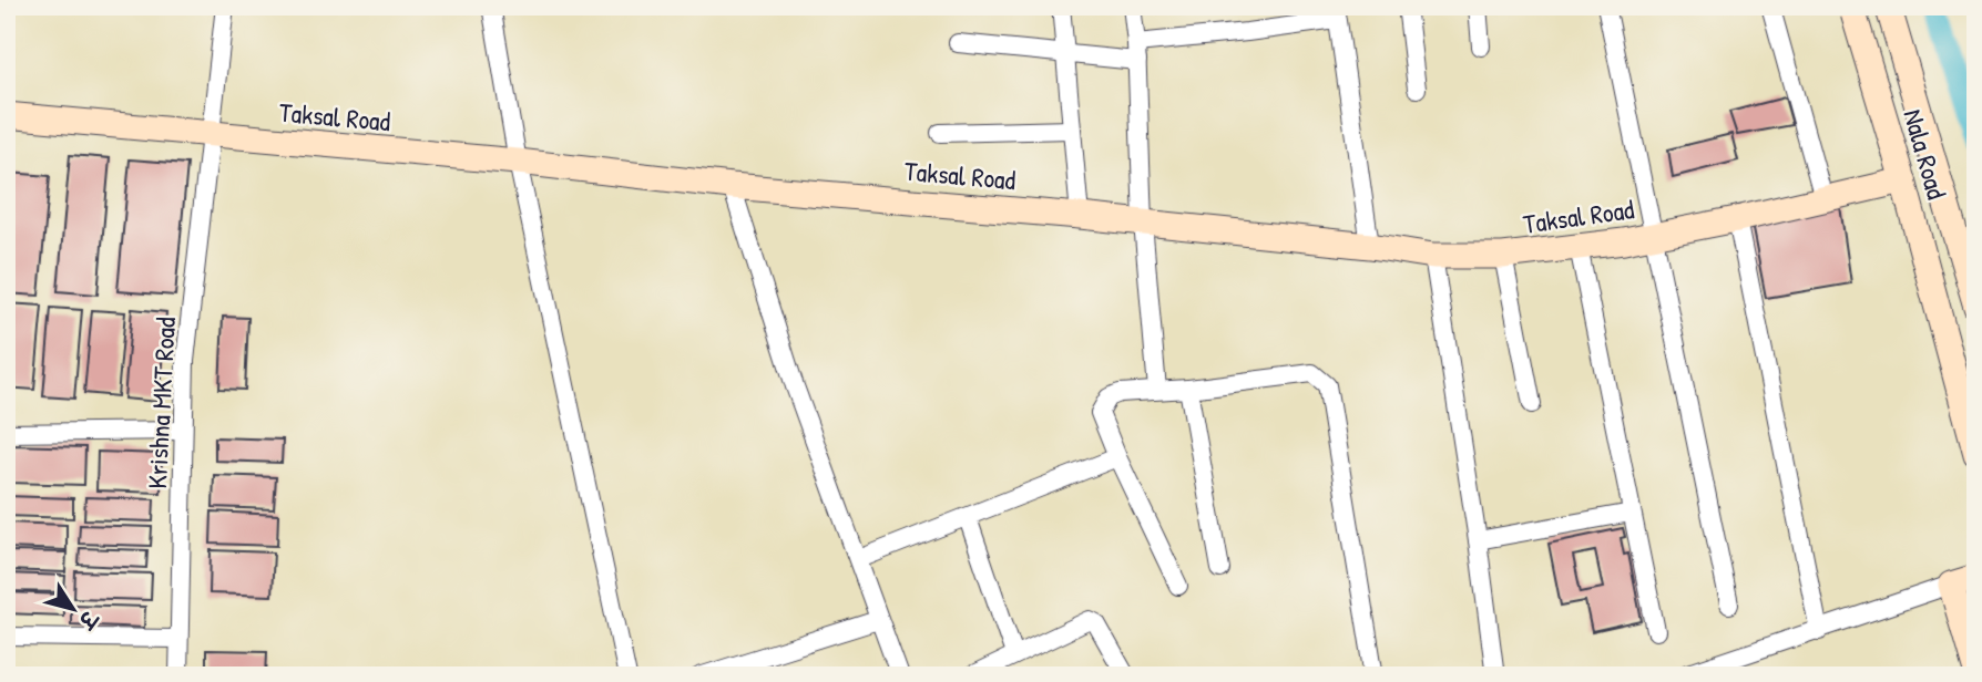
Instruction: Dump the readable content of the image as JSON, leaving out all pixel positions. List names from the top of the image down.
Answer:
{
  "streets": {
    "street": ["Taksal Road", "Nala Road", "Krishna MKT Road"]
  },
  "crossings": [
    ["Taksal Road", "Nala Road"],
    ["Taksal Road", "Krishna MKT Road"]
  ],
  "north": "bottom right"
}
